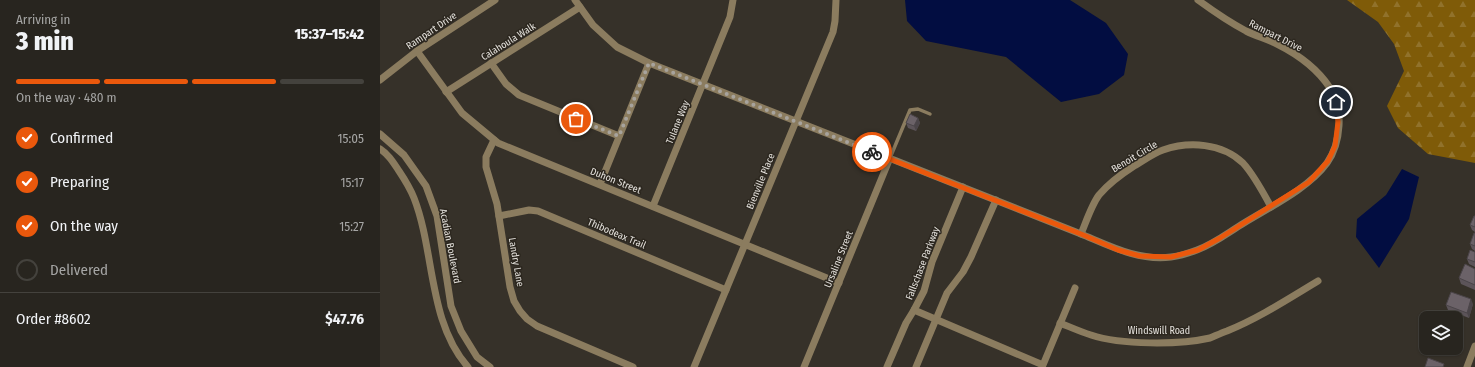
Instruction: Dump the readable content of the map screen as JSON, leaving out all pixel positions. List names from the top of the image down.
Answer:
{
  "streets": {
    "street": [
      "Rampart Drive",
      "Calahoula Walk",
      "Tulane Way",
      "Benoit Circle",
      "Duhon Street",
      "Bienville Place",
      "Thibodeax Trail",
      "Acadian Boulevard",
      "Ursaline Street",
      "Landry Lane",
      "Fallschase Parkway",
      "Windswill Road"
    ]
  },
  "crossings": [
    ["Rampart Drive", "Calahoula Walk"],
    ["Rampart Drive", "Tulane Way"],
    ["Rampart Drive", "Benoit Circle"],
    ["Rampart Drive", "Duhon Street"],
    ["Rampart Drive", "Bienville Place"],
    ["Rampart Drive", "Ursaline Street"],
    ["Rampart Drive", "Fallschase Parkway"],
    ["Calahoula Walk", "Duhon Street"],
    ["Tulane Way", "Duhon Street"],
    ["Duhon Street", "Bienville Place"],
    ["Duhon Street", "Ursaline Street"],
    ["Duhon Street", "Landry Lane"],
    ["Bienville Place", "Thibodeax Trail"],
    ["Thibodeax Trail", "Landry Lane"]
  ],
  "page": {
    "heading": ["3 min", "Arriving in", "15:37–15:42"],
    "panel": ["Order #8602", "$47.76"],
    "bar": "On the way · 480 m",
    "list": [
      ["Confirmed", "15:05"],
      ["Preparing", "15:17"],
      ["On the way", "15:27"],
      "Delivered"
    ]
  }
}
